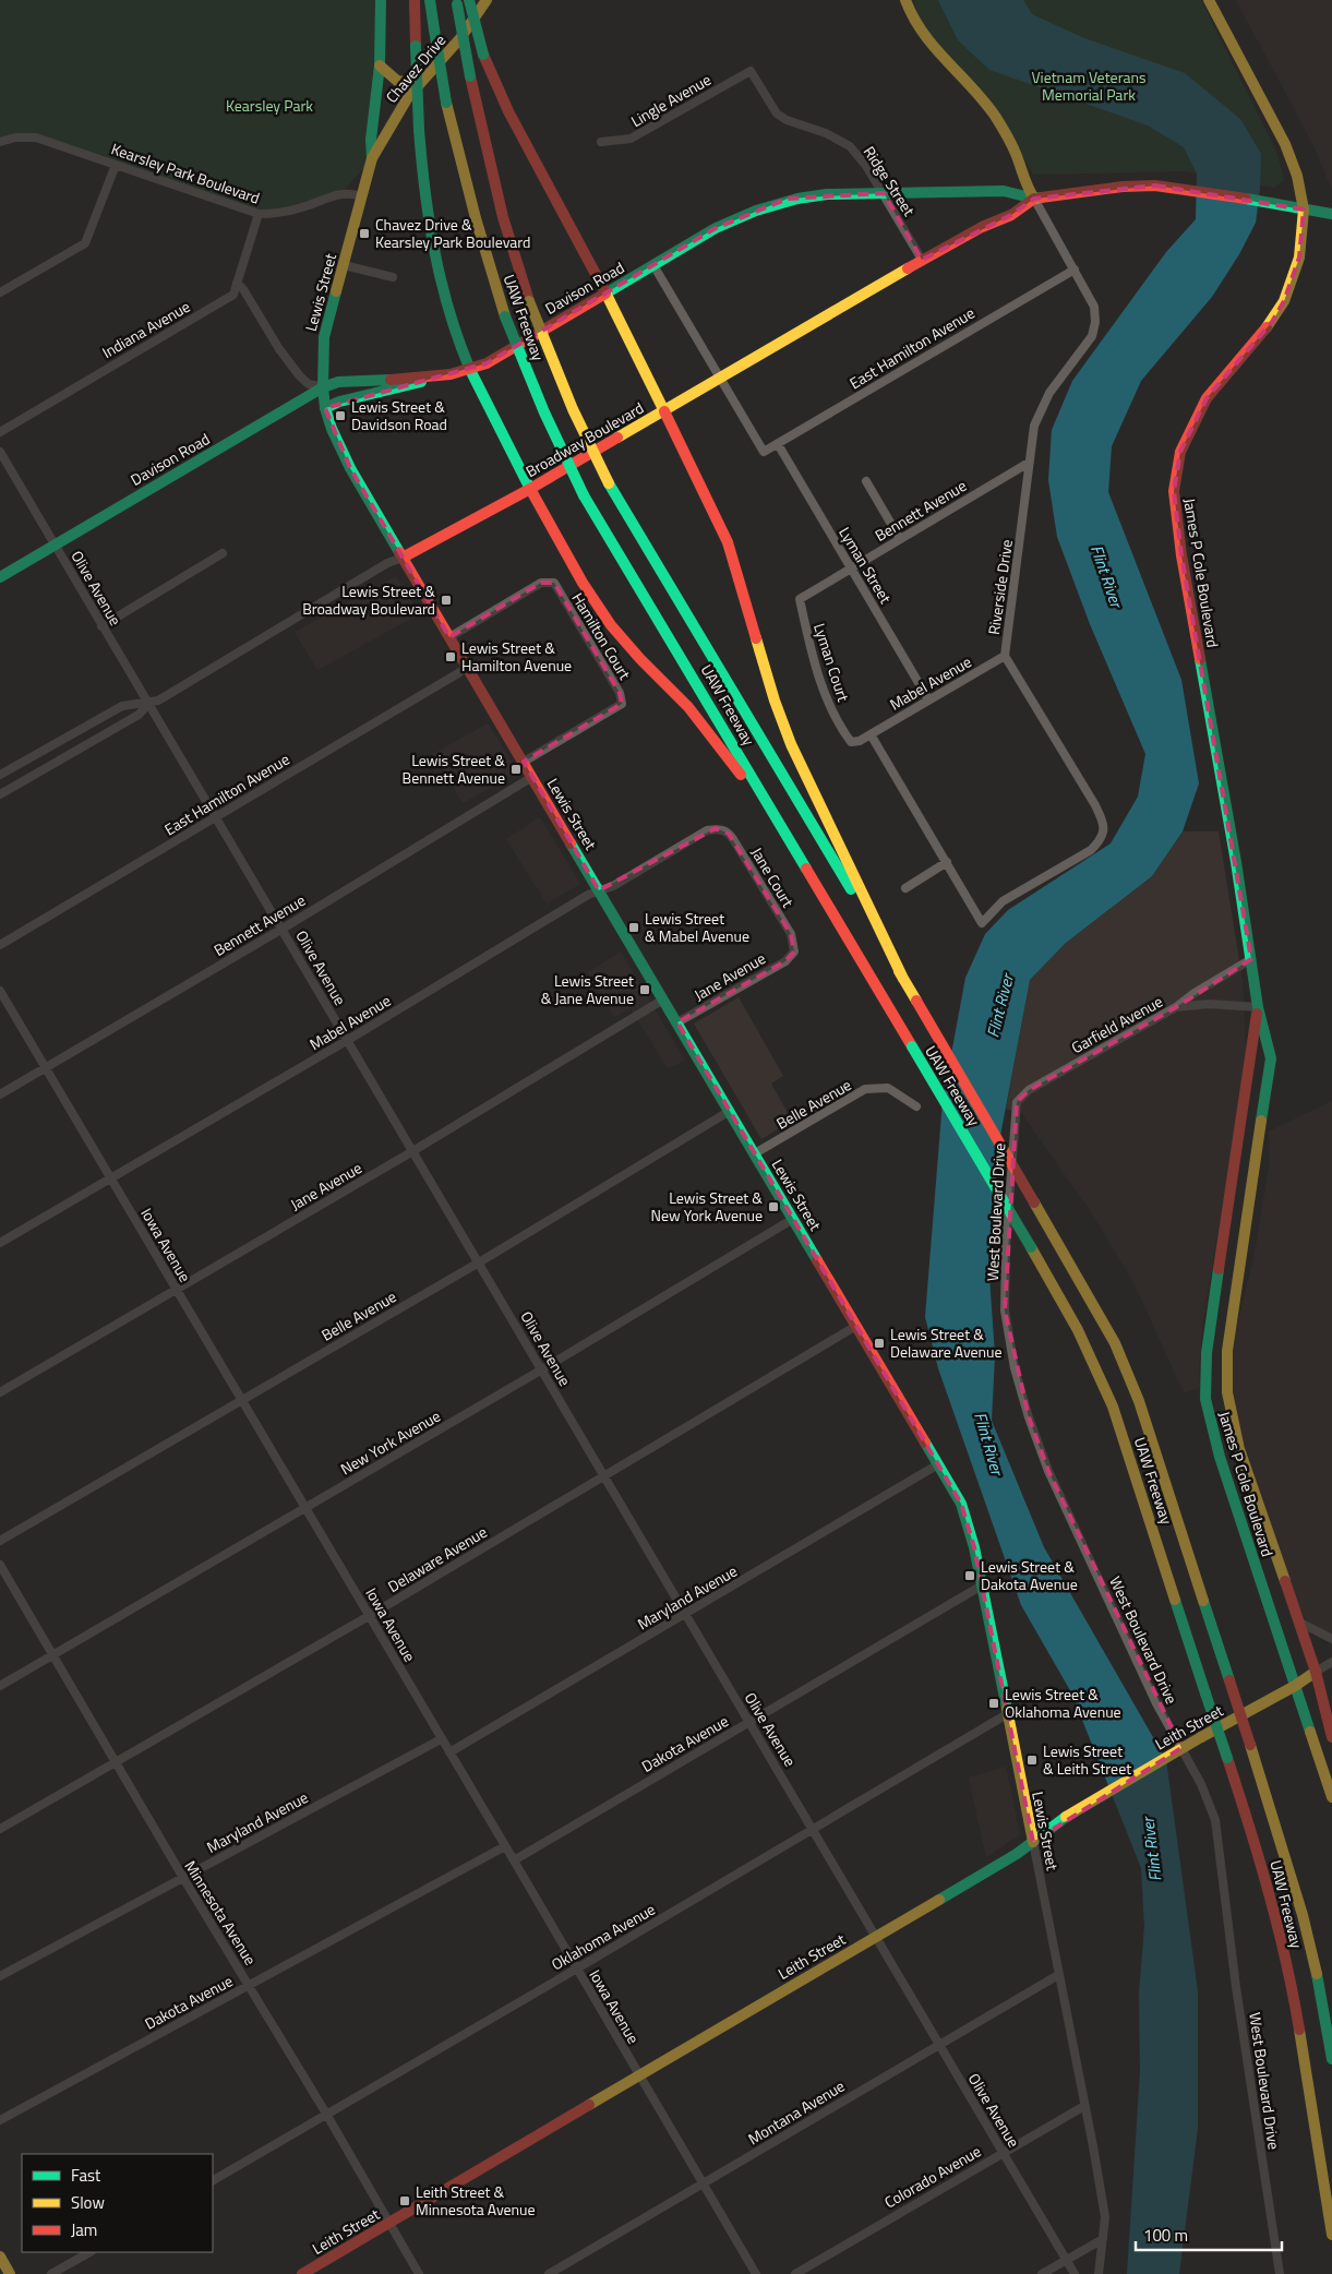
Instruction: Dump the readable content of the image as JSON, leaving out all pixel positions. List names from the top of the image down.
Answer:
{
  "streets": {
    "main road": [
      "Chavez Drive",
      "Davison Road",
      "Lewis Street",
      "UAW Freeway",
      "Broadway Boulevard",
      "James P Cole Boulevard",
      "Leith Street"
    ],
    "street": [
      "Lingle Avenue",
      "Kearsley Park Boulevard",
      "Ridge Street",
      "Indiana Avenue",
      "East Hamilton Avenue",
      "Bennett Avenue",
      "Lyman Street",
      "Riverside Drive",
      "Olive Avenue",
      "Hamilton Court",
      "Lyman Court",
      "Mabel Avenue",
      "Jane Court",
      "Jane Avenue",
      "Garfield Avenue",
      "Belle Avenue",
      "West Boulevard Drive",
      "Iowa Avenue",
      "New York Avenue",
      "Delaware Avenue",
      "Maryland Avenue",
      "Dakota Avenue",
      "Minnesota Avenue",
      "Oklahoma Avenue",
      "Montana Avenue",
      "Colorado Avenue"
    ]
  },
  "crossings": [
    ["Chavez Drive", "Kearsley Park Boulevard"],
    ["Chavez Drive", "Lewis Street"],
    ["Lingle Avenue", "Ridge Street"],
    ["Kearsley Park Boulevard", "Lewis Street"],
    ["Kearsley Park Boulevard", "Indiana Avenue"],
    ["Ridge Street", "Davison Road"],
    ["Ridge Street", "Broadway Boulevard"],
    ["Davison Road", "Lewis Street"],
    ["Davison Road", "Broadway Boulevard"],
    ["Davison Road", "Riverside Drive"],
    ["Davison Road", "Olive Avenue"],
    ["Lewis Street", "East Hamilton Avenue"],
    ["Lewis Street", "Broadway Boulevard"],
    ["Lewis Street", "Bennett Avenue"],
    ["Lewis Street", "Hamilton Court"],
    ["Lewis Street", "Mabel Avenue"],
    ["Lewis Street", "Jane Avenue"],
    ["Lewis Street", "Belle Avenue"],
    ["Lewis Street", "New York Avenue"],
    ["Lewis Street", "Delaware Avenue"],
    ["Lewis Street", "Maryland Avenue"],
    ["Lewis Street", "Leith Street"],
    ["Lewis Street", "Dakota Avenue"],
    ["Lewis Street", "Oklahoma Avenue"],
    ["Lewis Street", "Montana Avenue"],
    ["Lewis Street", "Colorado Avenue"],
    ["East Hamilton Avenue", "Broadway Boulevard"],
    ["East Hamilton Avenue", "Lyman Street"],
    ["East Hamilton Avenue", "Riverside Drive"],
    ["East Hamilton Avenue", "Olive Avenue"],
    ["Broadway Boulevard", "Riverside Drive"],
    ["Broadway Boulevard", "Olive Avenue"],
    ["Bennett Avenue", "Lyman Street"],
    ["Bennett Avenue", "Riverside Drive"],
    ["Bennett Avenue", "Olive Avenue"],
    ["Bennett Avenue", "Lyman Court"],
    ["Bennett Avenue", "Iowa Avenue"],
    ["Lyman Street", "Mabel Avenue"],
    ["James P Cole Boulevard", "Garfield Avenue"],
    ["James P Cole Boulevard", "Leith Street"],
    ["Riverside Drive", "Mabel Avenue"],
    ["Olive Avenue", "Mabel Avenue"],
    ["Olive Avenue", "Jane Avenue"],
    ["Olive Avenue", "Belle Avenue"],
    ["Olive Avenue", "New York Avenue"],
    ["Olive Avenue", "Delaware Avenue"],
    ["Olive Avenue", "Maryland Avenue"],
    ["Olive Avenue", "Leith Street"],
    ["Olive Avenue", "Dakota Avenue"],
    ["Olive Avenue", "Oklahoma Avenue"],
    ["Olive Avenue", "Montana Avenue"],
    ["Olive Avenue", "Colorado Avenue"],
    ["Lyman Court", "Mabel Avenue"],
    ["Mabel Avenue", "Jane Court"],
    ["Mabel Avenue", "Iowa Avenue"],
    ["Jane Court", "Jane Avenue"],
    ["Jane Avenue", "Iowa Avenue"],
    ["Garfield Avenue", "West Boulevard Drive"],
    ["Belle Avenue", "Iowa Avenue"],
    ["Iowa Avenue", "New York Avenue"],
    ["Iowa Avenue", "Delaware Avenue"],
    ["Iowa Avenue", "Maryland Avenue"],
    ["Iowa Avenue", "Leith Street"],
    ["Iowa Avenue", "Dakota Avenue"],
    ["Iowa Avenue", "Oklahoma Avenue"],
    ["Iowa Avenue", "Montana Avenue"],
    ["New York Avenue", "Minnesota Avenue"],
    ["Delaware Avenue", "Minnesota Avenue"],
    ["Maryland Avenue", "Minnesota Avenue"],
    ["Leith Street", "Minnesota Avenue"],
    ["Dakota Avenue", "Minnesota Avenue"],
    ["Minnesota Avenue", "Oklahoma Avenue"]
  ],
  "water": ["Flint River"],
  "parks": ["Vietnam Veterans Memorial Park", "Kearsley Park"],
  "places": {
    "transit": [
      "Chavez Drive & Kearsley Park Boulevard",
      "Lewis Street & Davidson Road",
      "Lewis Street & Broadway Boulevard",
      "Lewis Street & Hamilton Avenue",
      "Lewis Street & Bennett Avenue",
      "Lewis Street & Mabel Avenue",
      "Lewis Street & Jane Avenue",
      "Lewis Street & New York Avenue",
      "Lewis Street & Delaware Avenue",
      "Lewis Street & Dakota Avenue",
      "Lewis Street & Oklahoma Avenue",
      "Lewis Street & Leith Street",
      "Leith Street & Minnesota Avenue"
    ]
  },
  "legend": ["Fast", "Slow", "Jam"],
  "scale_bar": "100 m"
}
